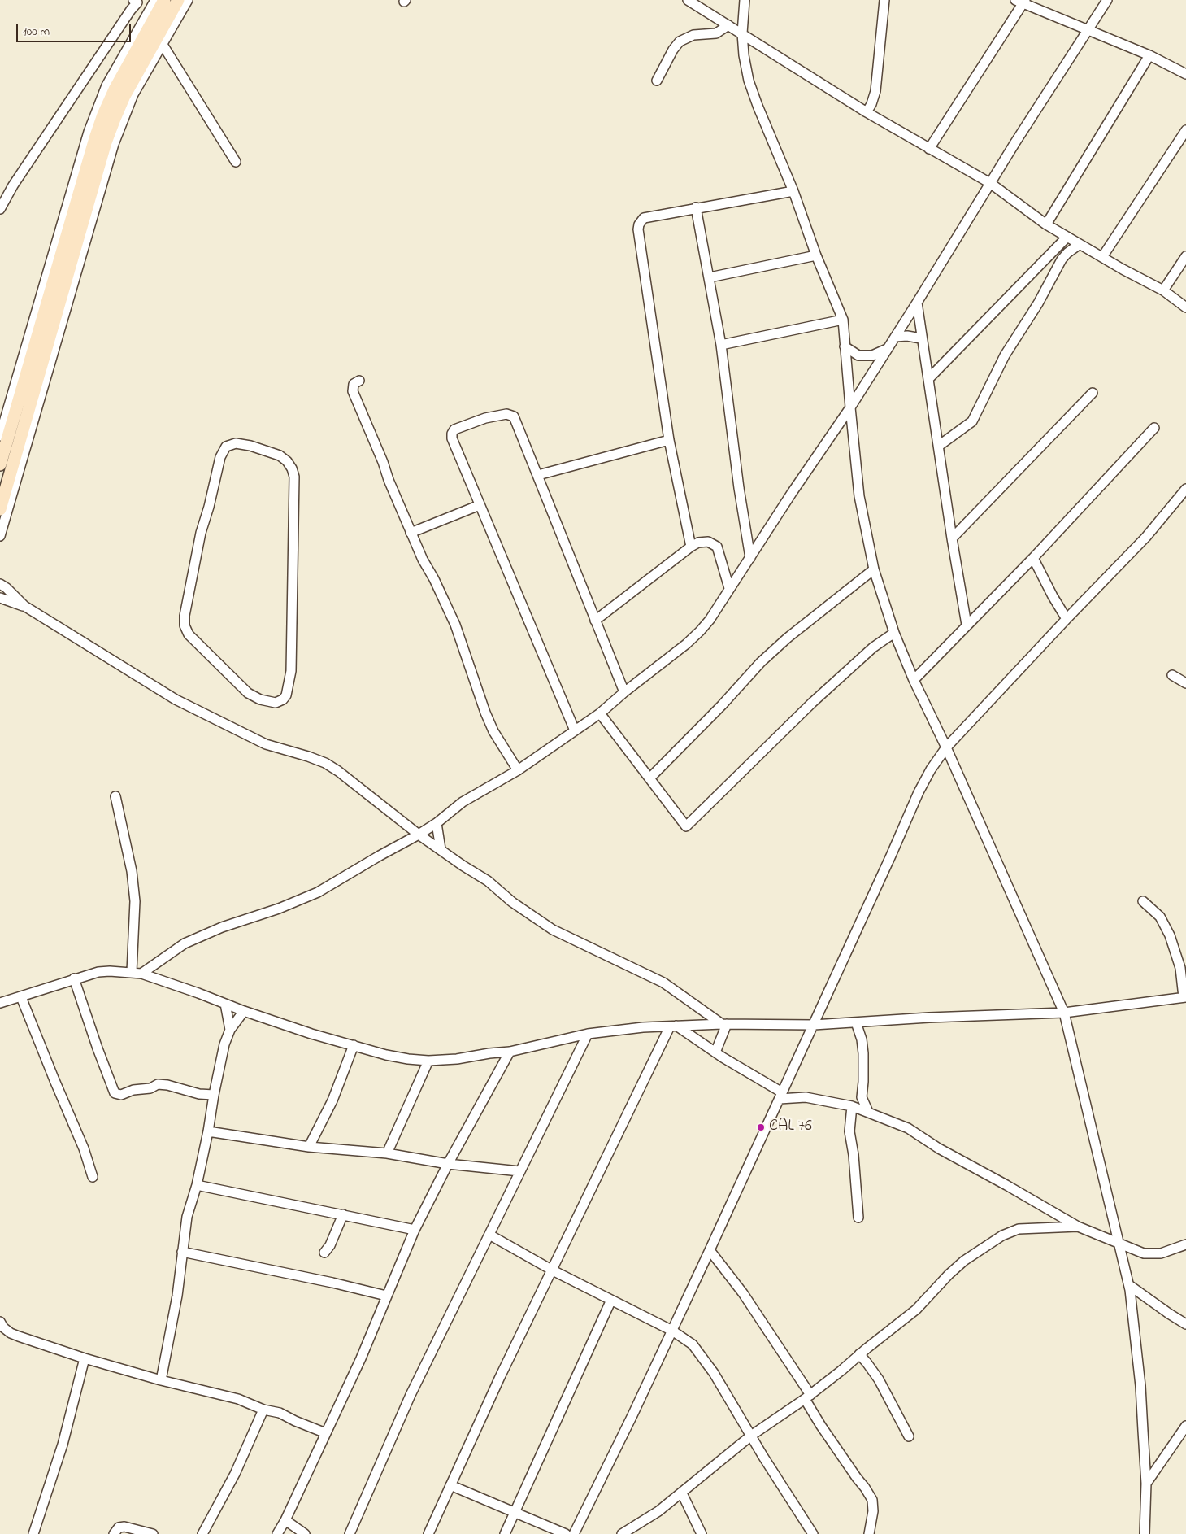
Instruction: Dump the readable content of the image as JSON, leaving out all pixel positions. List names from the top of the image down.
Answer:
{
  "places": ["CAL 76"],
  "scale_bar": "100 m"
}
